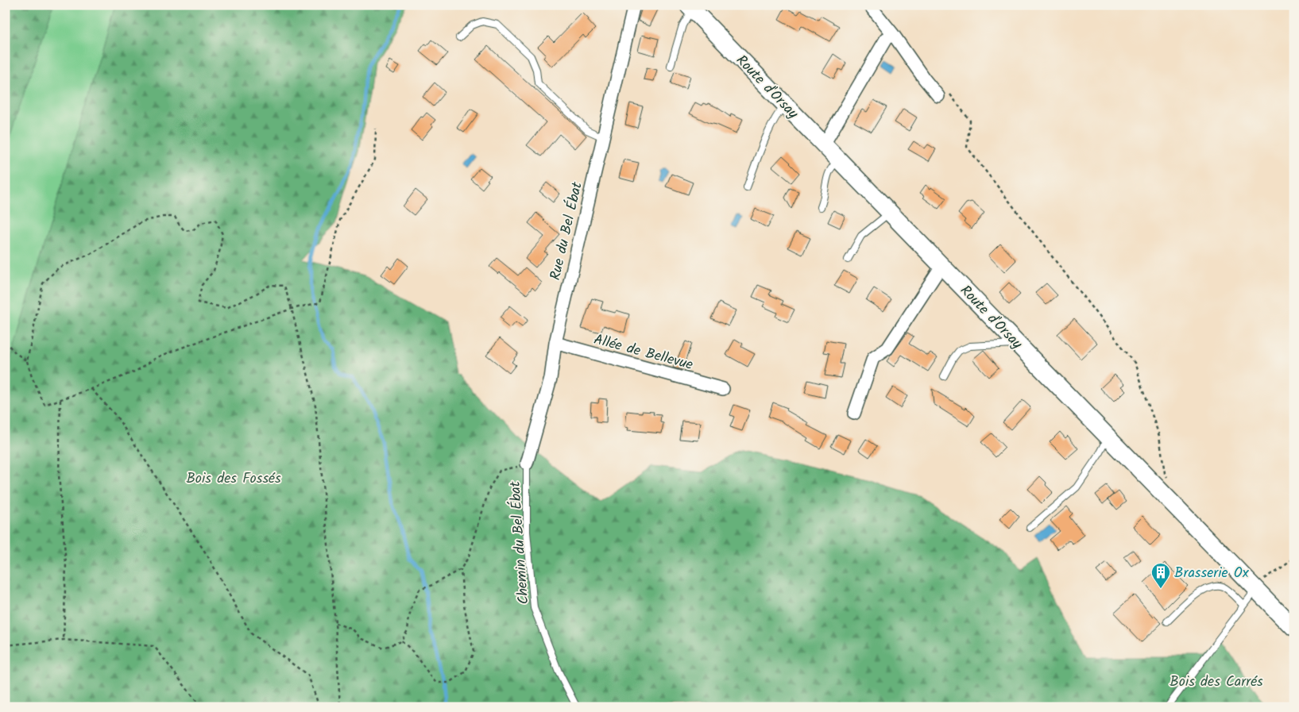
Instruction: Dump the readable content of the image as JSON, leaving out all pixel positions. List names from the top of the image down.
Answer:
{
  "streets": {
    "main road": ["Route d'Orsay"],
    "street": ["Rue du Bel Ébat", "Allée de Bellevue"],
    "lane": ["Chemin du Bel Ébat"]
  },
  "crossings": [
    ["Rue du Bel Ébat", "Allée de Bellevue"],
    ["Rue du Bel Ébat", "Chemin du Bel Ébat"]
  ],
  "parks": ["Bois des Fossés", "Bois des Carrés"],
  "places": {
    "building": ["Brasserie Ox"]
  }
}
